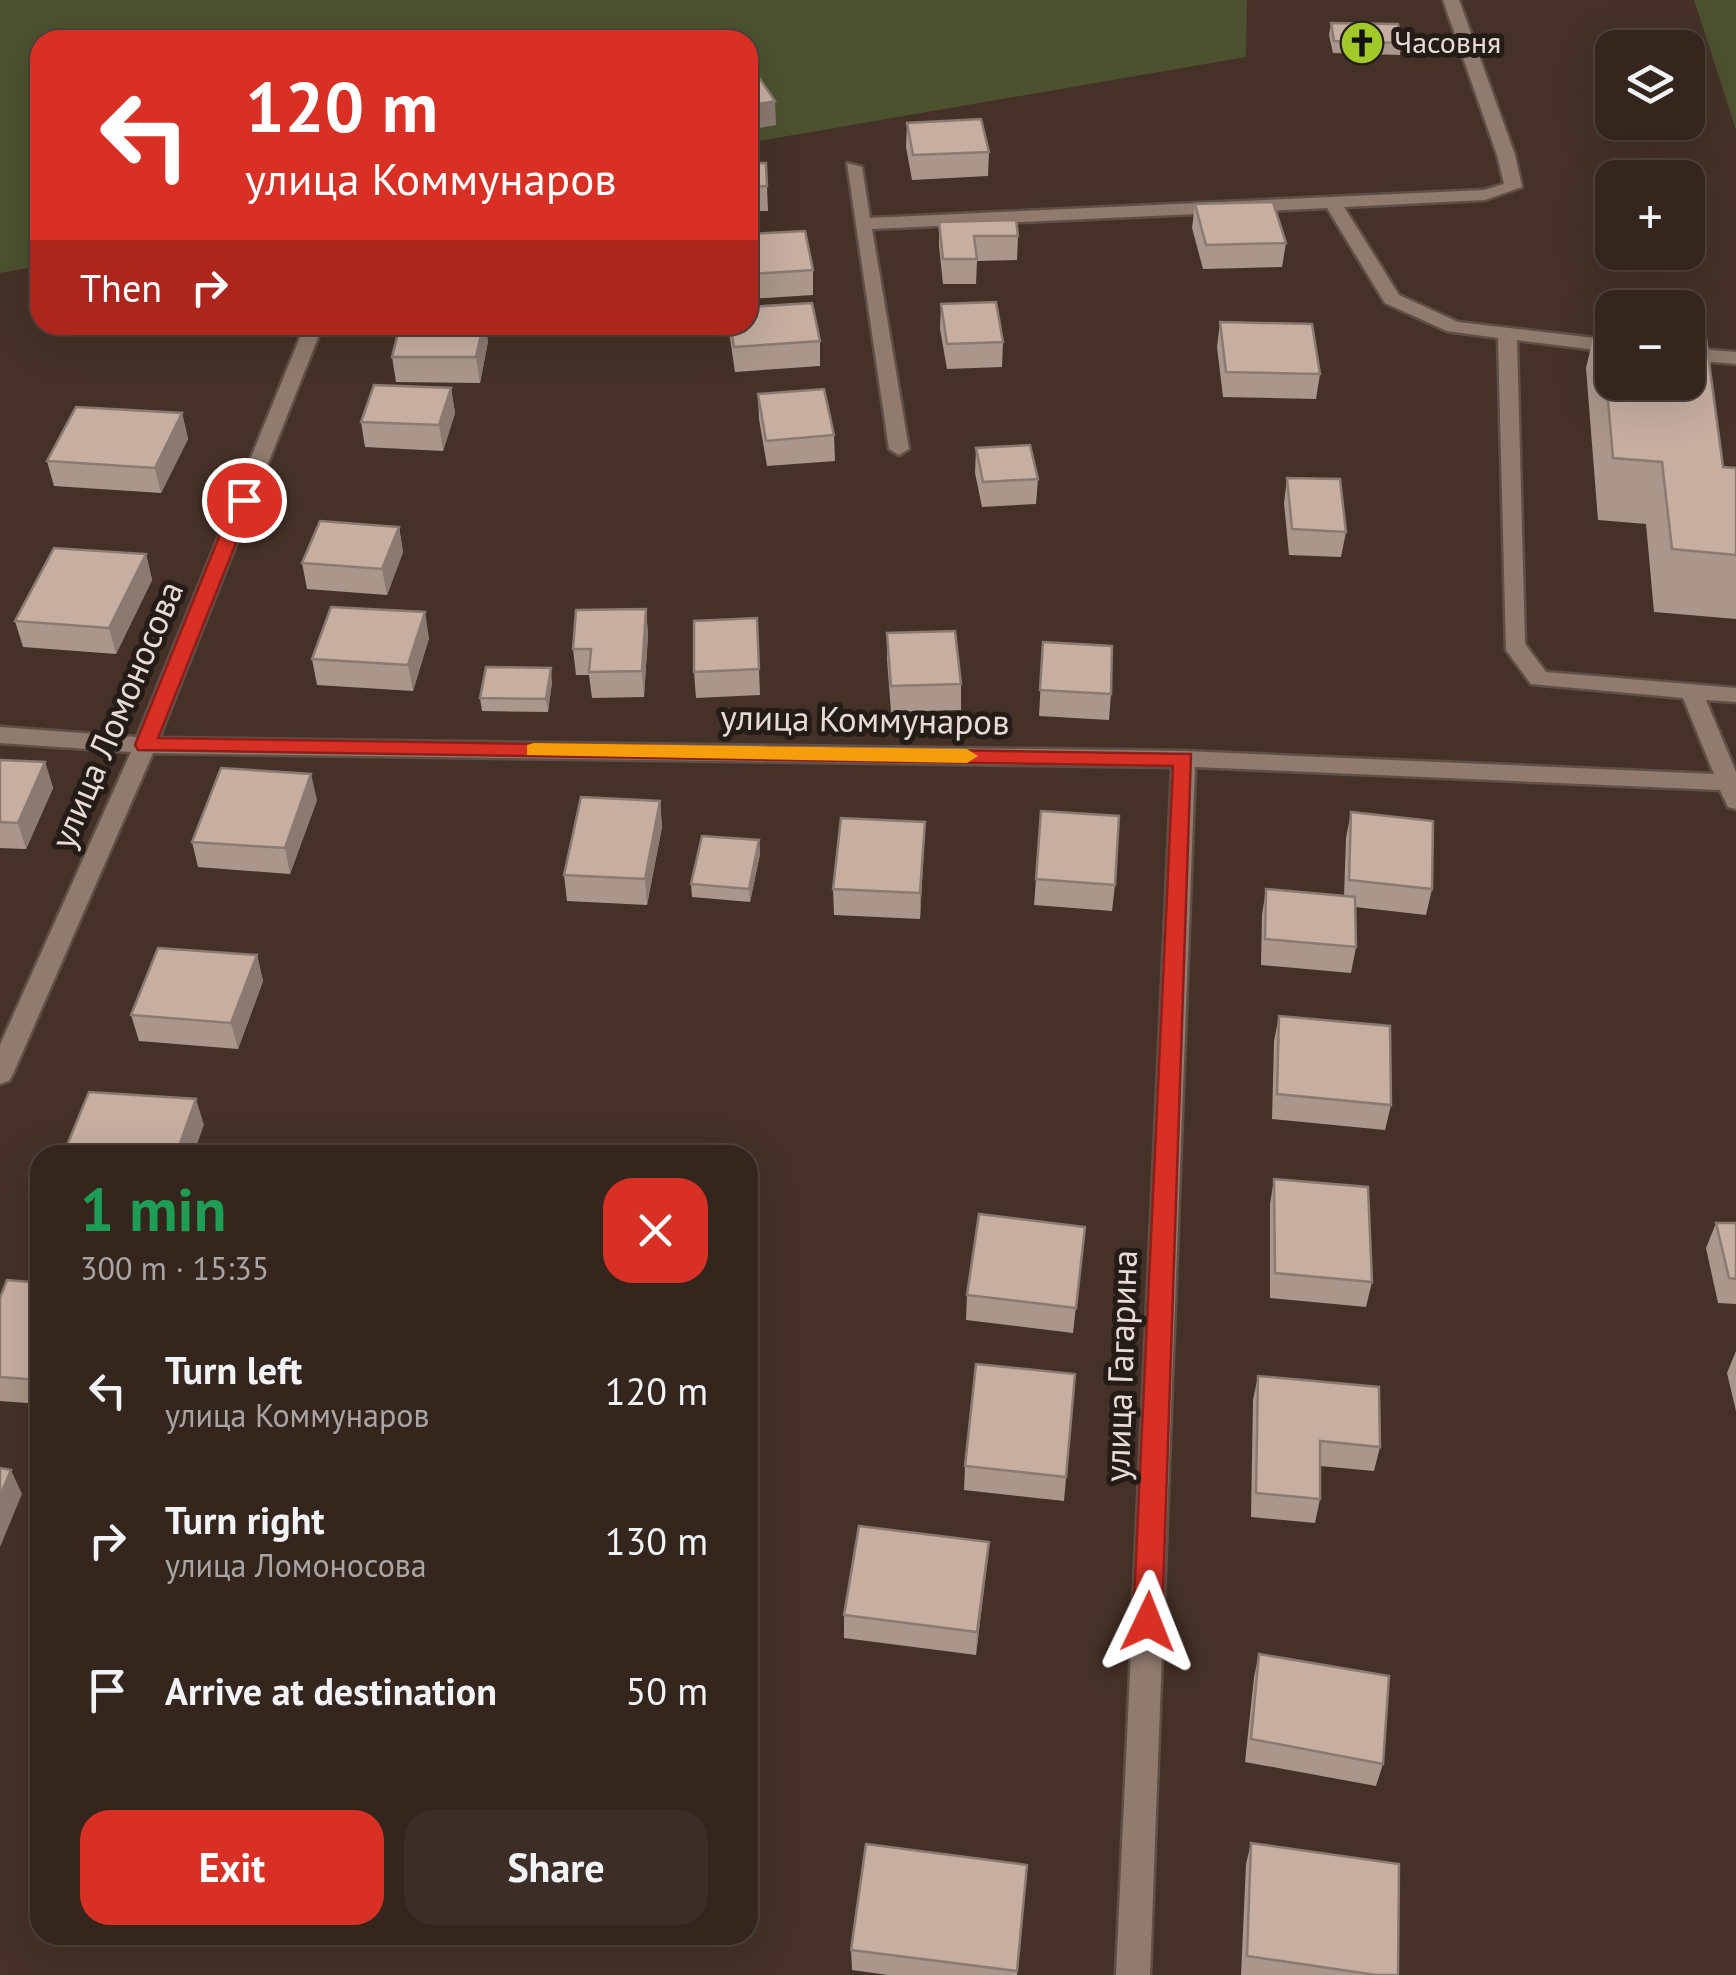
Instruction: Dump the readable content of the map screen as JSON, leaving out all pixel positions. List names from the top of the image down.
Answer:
{
  "streets": {
    "street": ["улица Ломоносова", "улица Коммунаров", "улица Гагарина"]
  },
  "crossings": [
    ["улица Ломоносова", "улица Коммунаров"],
    ["улица Коммунаров", "улица Гагарина"]
  ],
  "places": {
    "church": ["Часовня"]
  },
  "page": {
    "map_buttons": ["+", "−"],
    "turn": ["120 m", "улица Коммунаров"],
    "then": "Then",
    "heading": ["1 min", "300 m · 15:35"],
    "list": [
      {
        "name": "Turn left",
        "note": "улица Коммунаров",
        "value": "120 m"
      },
      {
        "name": "Turn right",
        "note": "улица Ломоносова",
        "value": "130 m"
      },
      {
        "name": "Arrive at destination",
        "value": "50 m"
      }
    ],
    "buttons": ["Exit", "Share"]
  }
}
